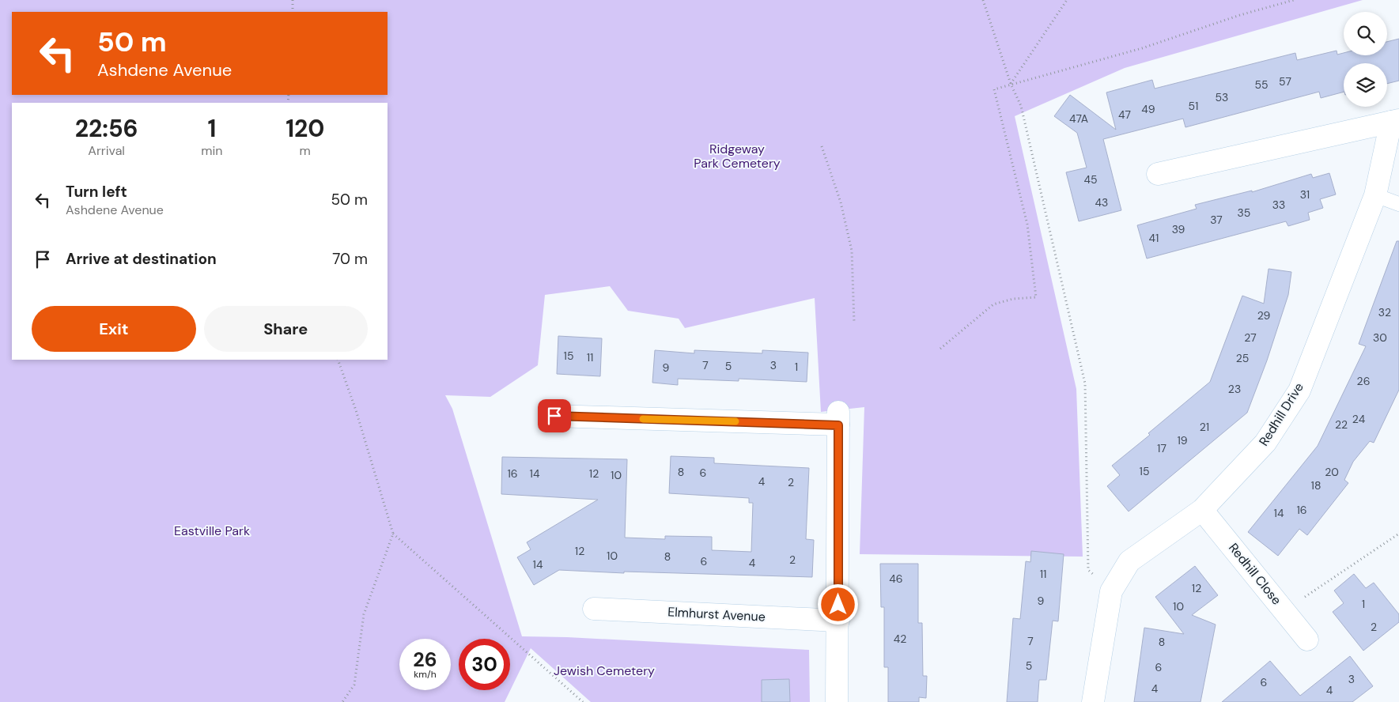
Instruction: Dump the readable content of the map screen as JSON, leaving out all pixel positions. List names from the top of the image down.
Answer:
{
  "streets": {
    "street": ["Redhill Drive", "Redhill Close", "Elmhurst Avenue"]
  },
  "crossings": [
    ["Redhill Drive", "Redhill Close"]
  ],
  "parks": ["Ridgeway Park Cemetery", "Eastville Park", "Jewish Cemetery"],
  "house_numbers": [
    "57",
    "55",
    "53",
    "51",
    "49",
    "47",
    "47A",
    "45",
    "31",
    "43",
    "33",
    "35",
    "37",
    "39",
    "41",
    "32",
    "29",
    "27",
    "30",
    "15",
    "11",
    "25",
    "7",
    "3",
    "5",
    "1",
    "9",
    "26",
    "23",
    "24",
    "22",
    "21",
    "19",
    "17",
    "15",
    "8",
    "20",
    "6",
    "16",
    "14",
    "12",
    "10",
    "4",
    "2",
    "18",
    "16",
    "14",
    "12",
    "10",
    "8",
    "2",
    "6",
    "4",
    "14",
    "11",
    "46",
    "12",
    "9",
    "1",
    "10",
    "2",
    "42",
    "7",
    "8",
    "5",
    "6",
    "3",
    "6",
    "4",
    "4"
  ],
  "page": {
    "turn": ["50 m", "Ashdene Avenue"],
    "eta": [
      "22:56",
      "Arrival",
      "1",
      "min",
      "120",
      "m"
    ],
    "list": [
      {
        "name": "Turn left",
        "note": "Ashdene Avenue",
        "value": "50 m"
      },
      {
        "name": "Arrive at destination",
        "value": "70 m"
      }
    ],
    "buttons": ["Exit", "Share"],
    "speed": "26 km/h",
    "limit": "30"
  }
}
